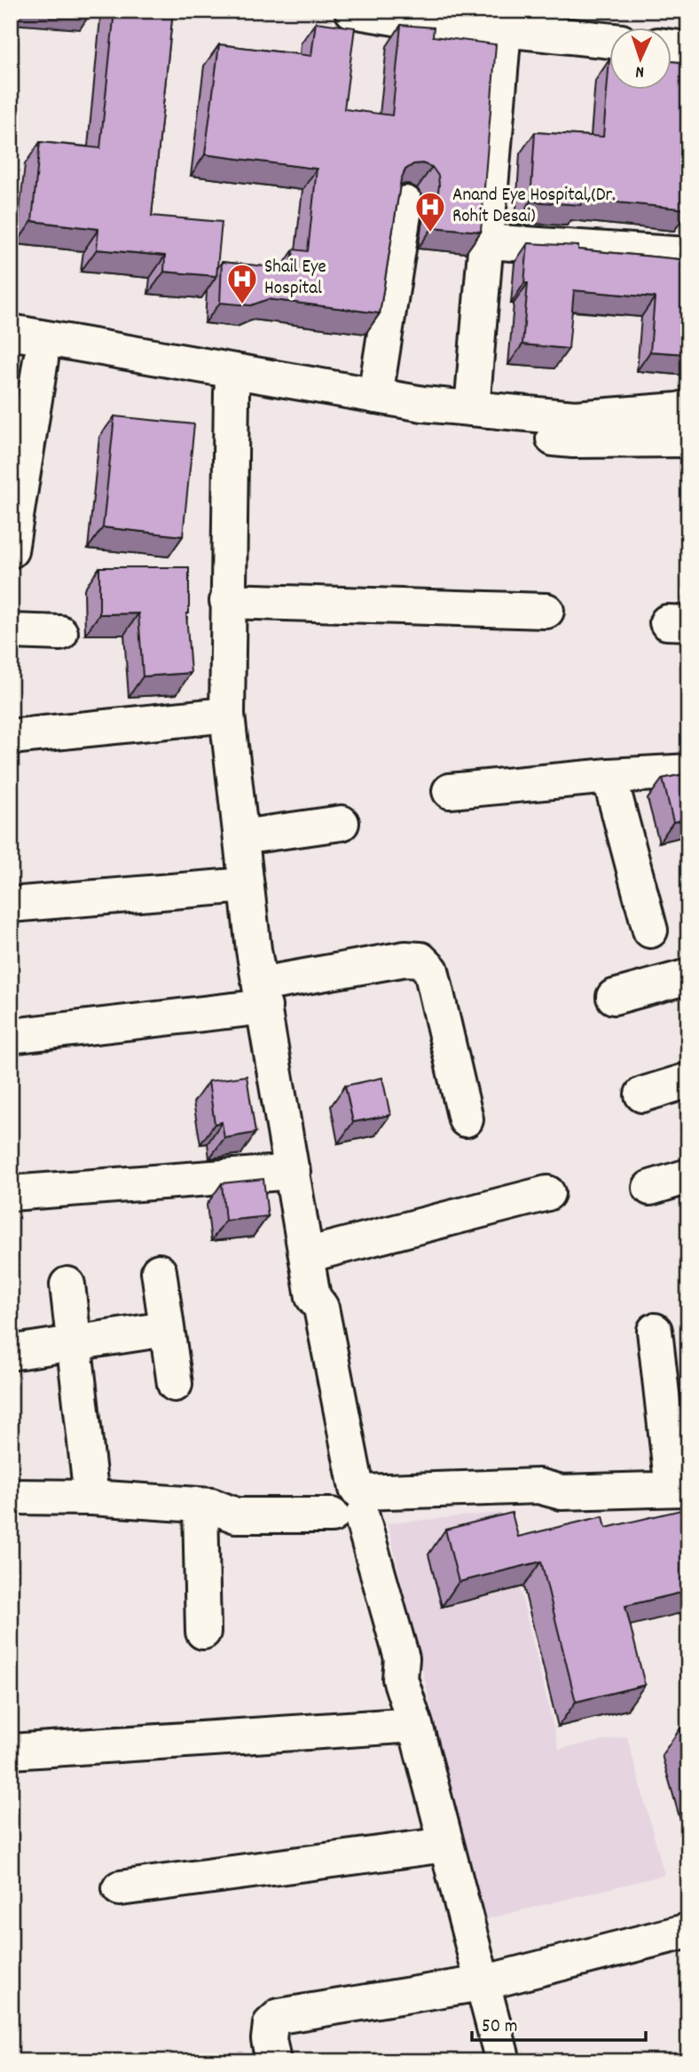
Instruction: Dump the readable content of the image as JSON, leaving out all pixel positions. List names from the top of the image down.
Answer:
{
  "places": {
    "hospital": ["Anand Eye Hospital,(Dr. Rohit Desai)", "Shail Eye Hospital"]
  },
  "scale_bar": "50 m",
  "north": "bottom"
}
